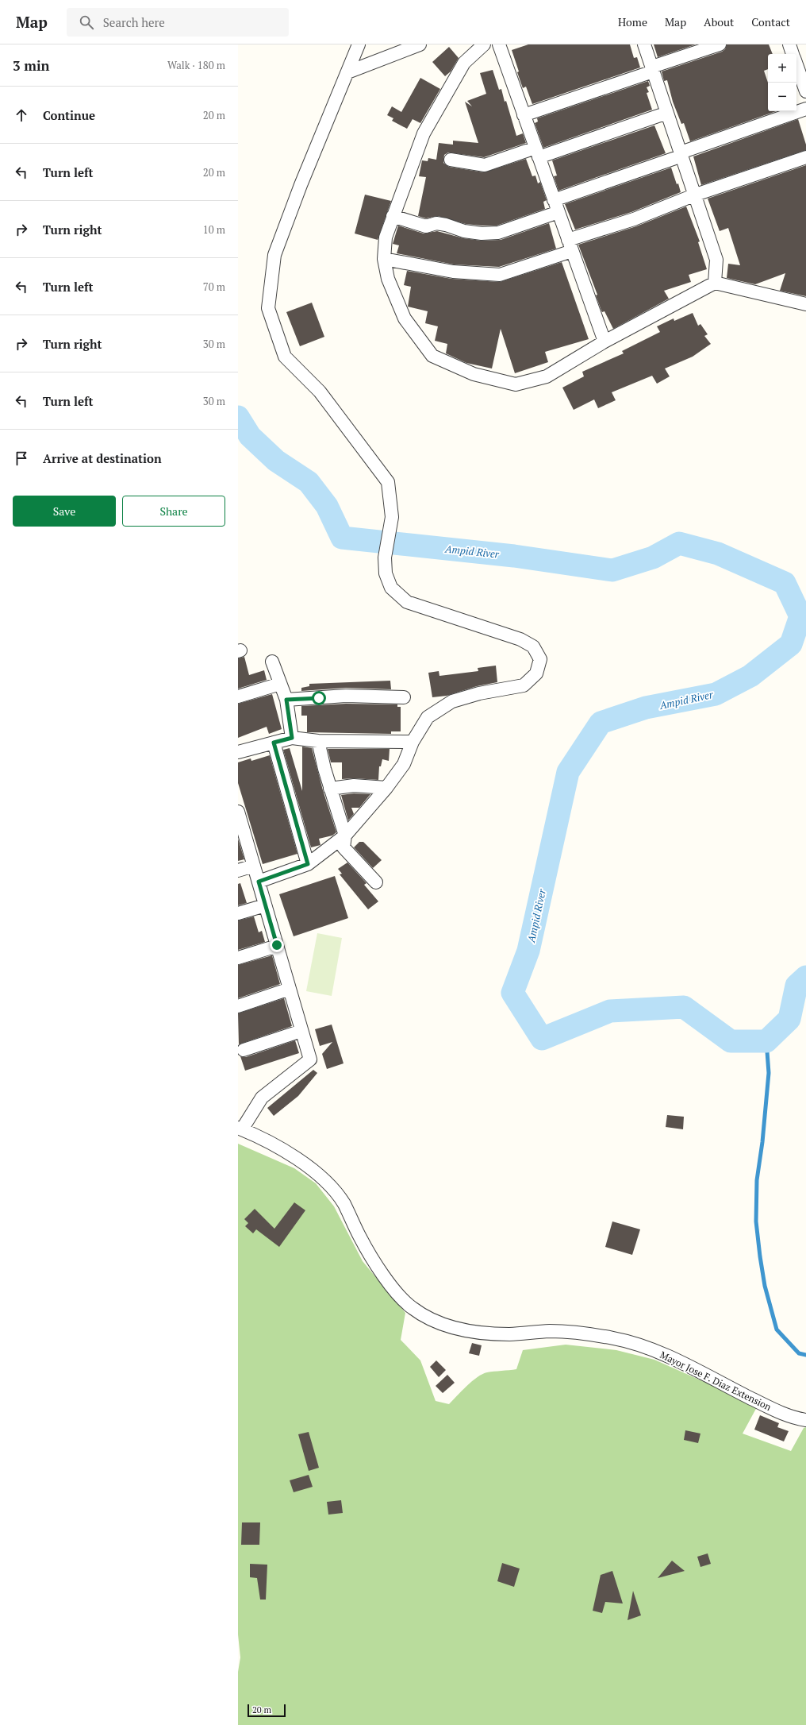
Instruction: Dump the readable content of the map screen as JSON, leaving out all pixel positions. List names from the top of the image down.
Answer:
{
  "streets": {
    "street": ["Mayor Jose F. Diaz Extension"]
  },
  "water": ["Ampid River"],
  "scale_bar": "20 m",
  "page": {
    "header": "Map",
    "search": "Search here",
    "nav": [
      "Home",
      "Map",
      "About",
      "Contact"
    ],
    "heading": ["3 min", "Walk · 180 m"],
    "map_buttons": ["+", "−"],
    "list": [
      ["Continue", "20 m"],
      ["Turn left", "20 m"],
      ["Turn right", "10 m"],
      ["Turn left", "70 m"],
      ["Turn right", "30 m"],
      ["Turn left", "30 m"],
      "Arrive at destination"
    ],
    "buttons": ["Save", "Share"],
    "scale": "20 m"
  }
}
